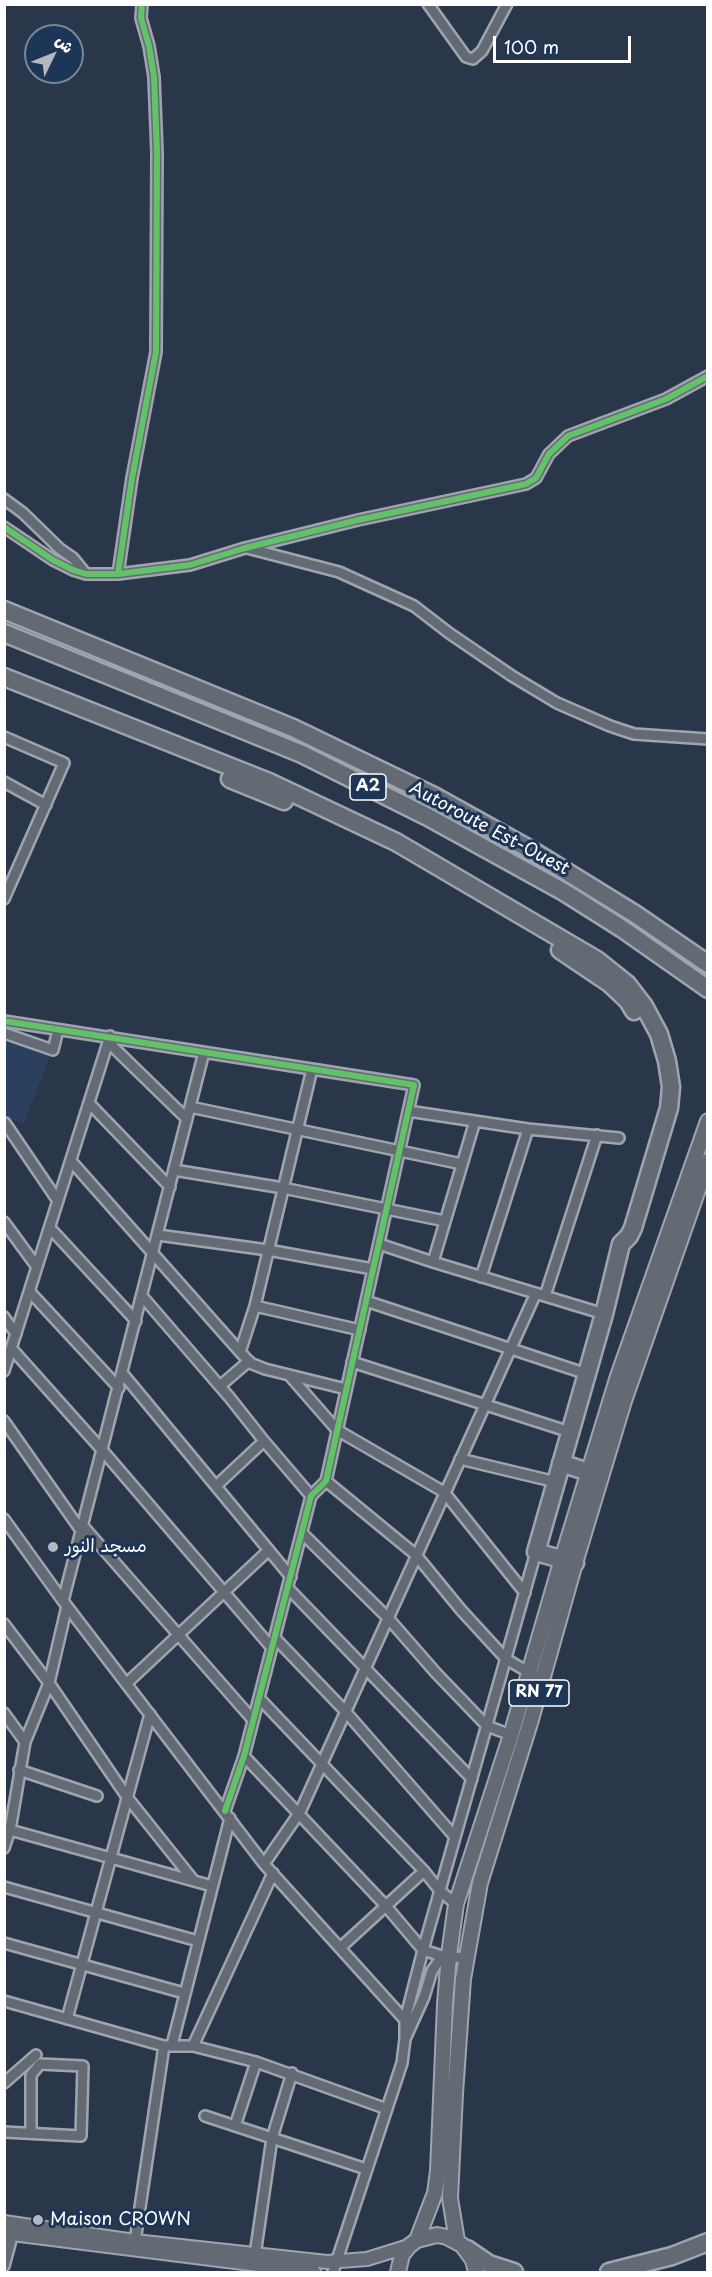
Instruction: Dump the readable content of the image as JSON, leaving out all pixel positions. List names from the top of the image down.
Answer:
{
  "streets": {
    "highway": ["A2", "Autoroute Est-Ouest"],
    "main road": ["RN 77"]
  },
  "places": ["مسجد النور", "Maison CROWN"],
  "scale_bar": "100 m",
  "north": "top right"
}
